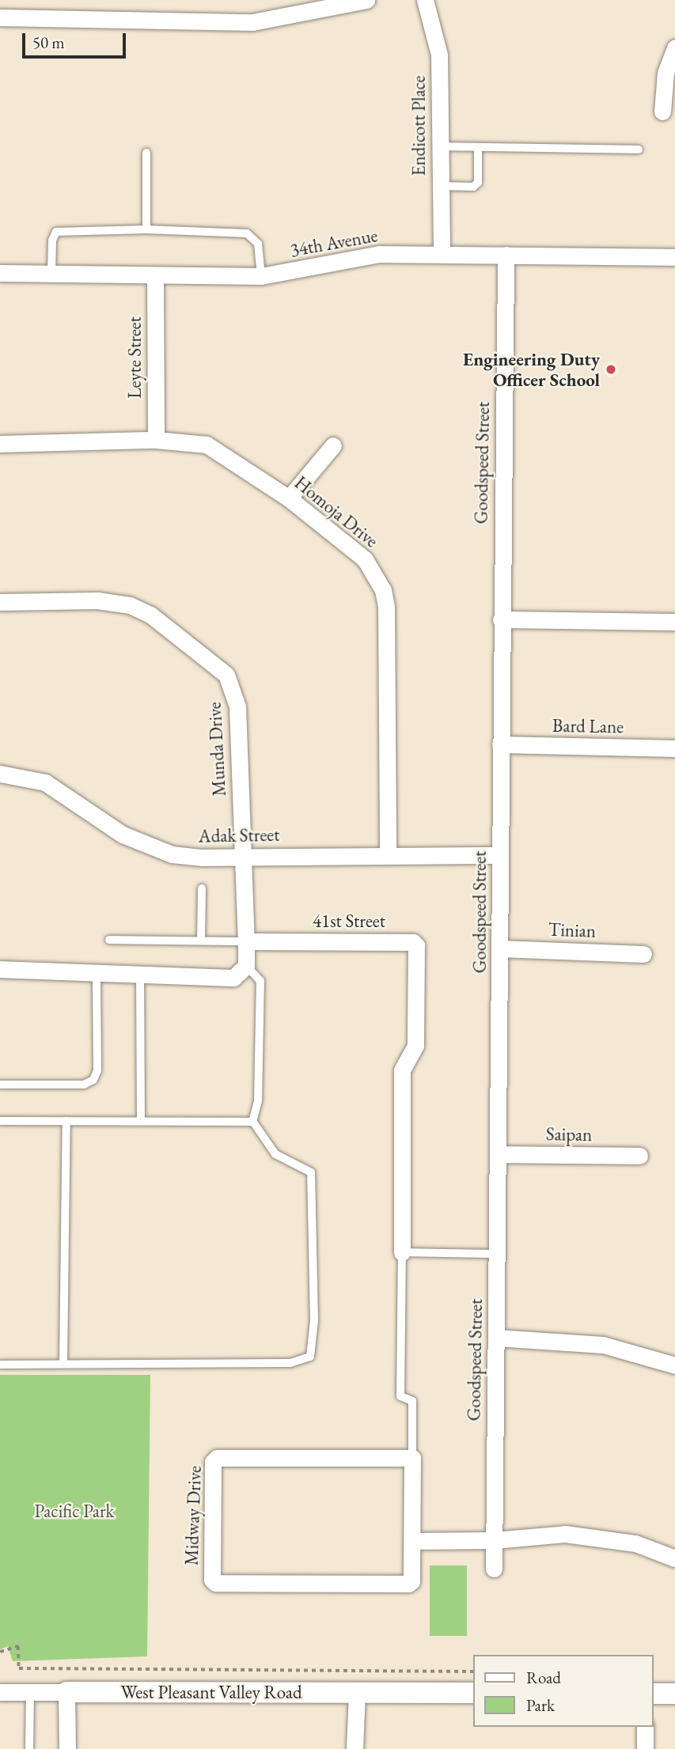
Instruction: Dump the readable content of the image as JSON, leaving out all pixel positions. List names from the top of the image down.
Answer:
{
  "streets": {
    "street": [
      "Endicott Place",
      "34th Avenue",
      "Leyte Street",
      "Goodspeed Street",
      "Homoja Drive",
      "Bard Lane",
      "Munda Drive",
      "Adak Street",
      "41st Street",
      "Tinian",
      "Saipan",
      "Midway Drive",
      "West Pleasant Valley Road"
    ]
  },
  "crossings": [
    ["Endicott Place", "34th Avenue"],
    ["34th Avenue", "Leyte Street"],
    ["34th Avenue", "Goodspeed Street"],
    ["Leyte Street", "Homoja Drive"],
    ["Goodspeed Street", "Bard Lane"],
    ["Goodspeed Street", "Adak Street"],
    ["Goodspeed Street", "Tinian"],
    ["Goodspeed Street", "Saipan"],
    ["Homoja Drive", "Adak Street"],
    ["Munda Drive", "Adak Street"],
    ["Munda Drive", "41st Street"]
  ],
  "parks": ["Pacific Park"],
  "places": ["Engineering Duty Officer School"],
  "legend": ["Road", "Park"],
  "scale_bar": "50 m"
}
